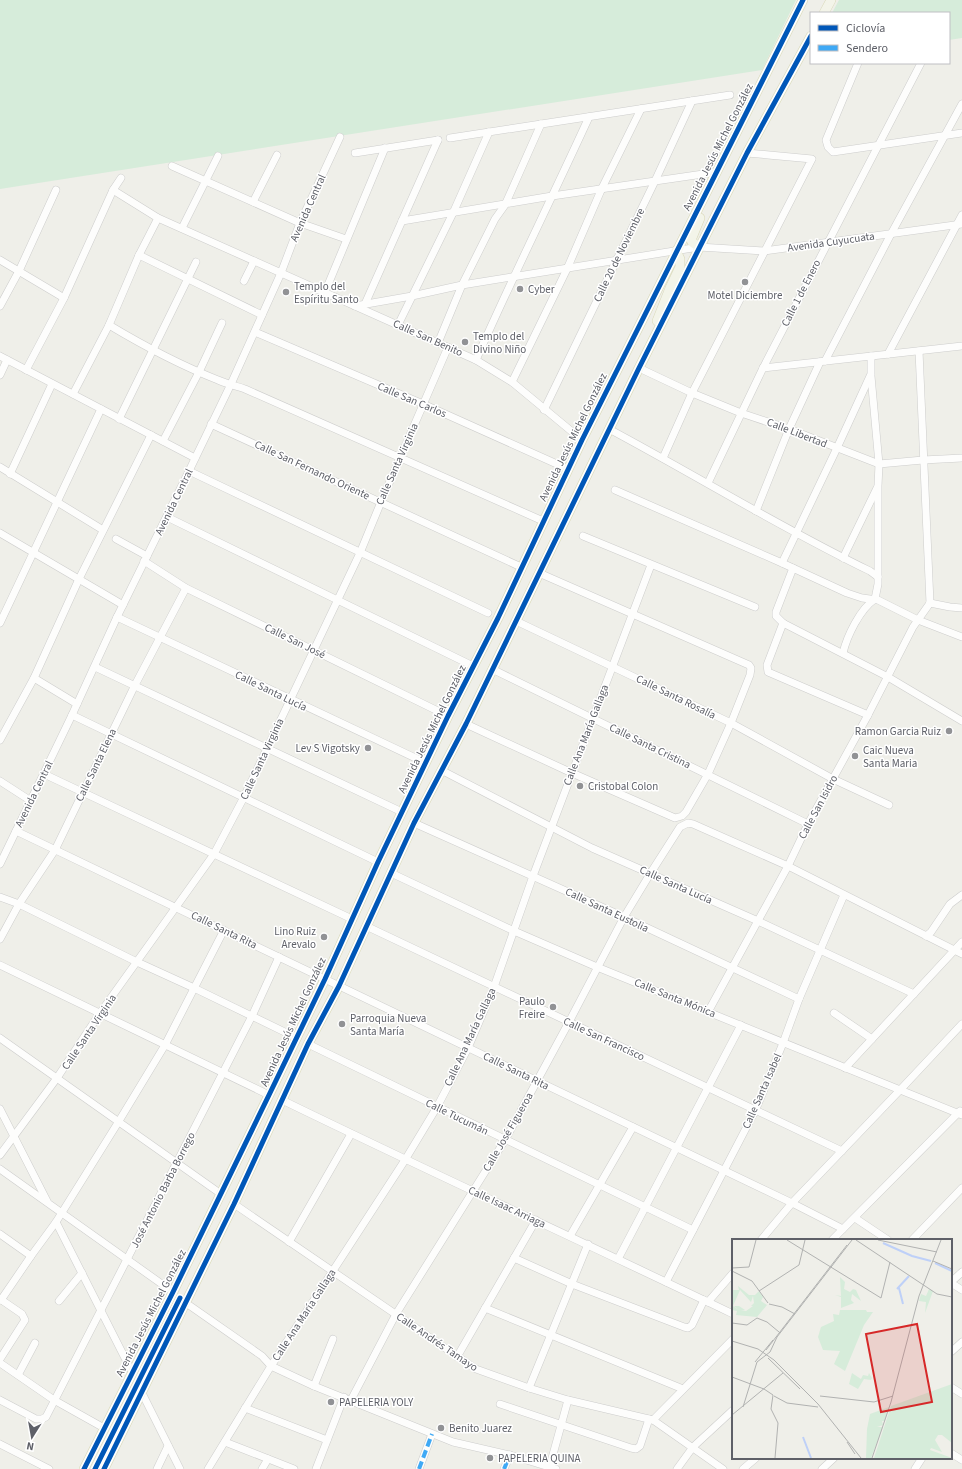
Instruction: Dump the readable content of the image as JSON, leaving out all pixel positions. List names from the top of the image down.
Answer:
{
  "streets": {
    "main road": ["Avenida Jesús Michel González"],
    "street": [
      "Avenida Central",
      "Avenida Cuyucuata",
      "Calle 20 de Noviembre",
      "Calle 1 de Enero",
      "Calle San Benito",
      "Calle San Carlos",
      "Calle Libertad",
      "Calle Santa Virginia",
      "Calle San Fernando Oriente",
      "Calle San José",
      "Calle Santa Lucía",
      "Calle Santa Rosalía",
      "Calle Ana María Gallaga",
      "Calle Santa Cristina",
      "Calle Santa Elena",
      "Calle San Isidro",
      "Calle Santa Eustolia",
      "Calle Santa Rita",
      "Calle Santa Mónica",
      "Calle San Francisco",
      "Calle Santa Isabel",
      "Calle Tucumán",
      "Calle José Figueroa",
      "José Antonio Barba Borrego",
      "Calle Isaac Arriaga",
      "Calle Andrés Tamayo"
    ]
  },
  "crossings": [
    ["Avenida Jesús Michel González", "Avenida Cuyucuata"],
    ["Avenida Jesús Michel González", "Calle San Benito"],
    ["Avenida Jesús Michel González", "Calle San Carlos"],
    ["Avenida Jesús Michel González", "Calle San Fernando Oriente"],
    ["Avenida Jesús Michel González", "Calle San José"],
    ["Avenida Jesús Michel González", "Calle Santa Lucía"],
    ["Avenida Jesús Michel González", "Calle Santa Rita"],
    ["Avenida Central", "Calle San Benito"],
    ["Avenida Central", "Calle San Carlos"],
    ["Avenida Central", "Calle San Fernando Oriente"],
    ["Avenida Central", "Calle San José"],
    ["Avenida Central", "Calle Santa Lucía"],
    ["Avenida Central", "Calle Santa Rita"],
    ["Avenida Cuyucuata", "Calle 20 de Noviembre"],
    ["Avenida Cuyucuata", "Calle 1 de Enero"],
    ["Avenida Cuyucuata", "Calle San Benito"],
    ["Calle 20 de Noviembre", "Calle San Benito"],
    ["Calle 1 de Enero", "Calle Libertad"],
    ["Calle San Benito", "Calle Santa Virginia"],
    ["Calle San Carlos", "Calle Santa Virginia"],
    ["Calle Santa Virginia", "Calle San Fernando Oriente"],
    ["Calle Santa Virginia", "Calle San José"],
    ["Calle Santa Virginia", "Calle Santa Lucía"],
    ["Calle Santa Virginia", "Calle Santa Rita"],
    ["Calle San José", "Calle Santa Elena"],
    ["Calle Santa Lucía", "Calle Ana María Gallaga"],
    ["Calle Santa Lucía", "Calle Santa Elena"],
    ["Calle Santa Lucía", "Calle San Isidro"],
    ["Calle Santa Lucía", "Calle Santa Isabel"],
    ["Calle Santa Lucía", "Calle José Figueroa"],
    ["Calle Santa Rosalía", "Calle Ana María Gallaga"],
    ["Calle Santa Rosalía", "Calle San Isidro"],
    ["Calle Ana María Gallaga", "Calle Santa Cristina"],
    ["Calle Ana María Gallaga", "Calle Santa Eustolia"],
    ["Calle Ana María Gallaga", "Calle Santa Rita"],
    ["Calle Ana María Gallaga", "Calle Santa Mónica"],
    ["Calle Ana María Gallaga", "Calle San Francisco"],
    ["Calle Ana María Gallaga", "Calle Tucumán"],
    ["Calle Ana María Gallaga", "Calle Isaac Arriaga"],
    ["Calle Ana María Gallaga", "Calle Andrés Tamayo"],
    ["Calle Santa Cristina", "Calle San Isidro"],
    ["Calle Santa Elena", "Calle Santa Rita"],
    ["Calle San Isidro", "Calle Santa Eustolia"],
    ["Calle San Isidro", "Calle Santa Mónica"],
    ["Calle San Isidro", "Calle José Figueroa"],
    ["Calle Santa Eustolia", "Calle Santa Isabel"],
    ["Calle Santa Eustolia", "Calle José Figueroa"],
    ["Calle Santa Rita", "Calle Santa Isabel"],
    ["Calle Santa Rita", "Calle José Figueroa"],
    ["Calle Santa Rita", "José Antonio Barba Borrego"],
    ["Calle Santa Mónica", "Calle Santa Isabel"],
    ["Calle Santa Mónica", "Calle José Figueroa"],
    ["Calle San Francisco", "Calle Santa Isabel"],
    ["Calle San Francisco", "Calle José Figueroa"],
    ["Calle Santa Isabel", "Calle Tucumán"],
    ["Calle Santa Isabel", "Calle Isaac Arriaga"],
    ["Calle Tucumán", "Calle José Figueroa"],
    ["Calle José Figueroa", "Calle Isaac Arriaga"],
    ["Calle José Figueroa", "Calle Andrés Tamayo"]
  ],
  "places": [
    "Motel Diciembre",
    "Cyber",
    "Templo del Espíritu Santo",
    "Templo del Divino Niño",
    "Ramon Garcia Ruiz",
    "Lev S Vigotsky",
    "Caic Nueva Santa Maria",
    "Cristobal Colon",
    "Lino Ruiz Arevalo",
    "Paulo Freire",
    "Parroquia Nueva Santa María",
    "PAPELERIA YOLY",
    "Benito Juarez",
    "PAPELERIA QUINA"
  ],
  "legend": ["Ciclovía", "Sendero"],
  "north": "bottom"
}
